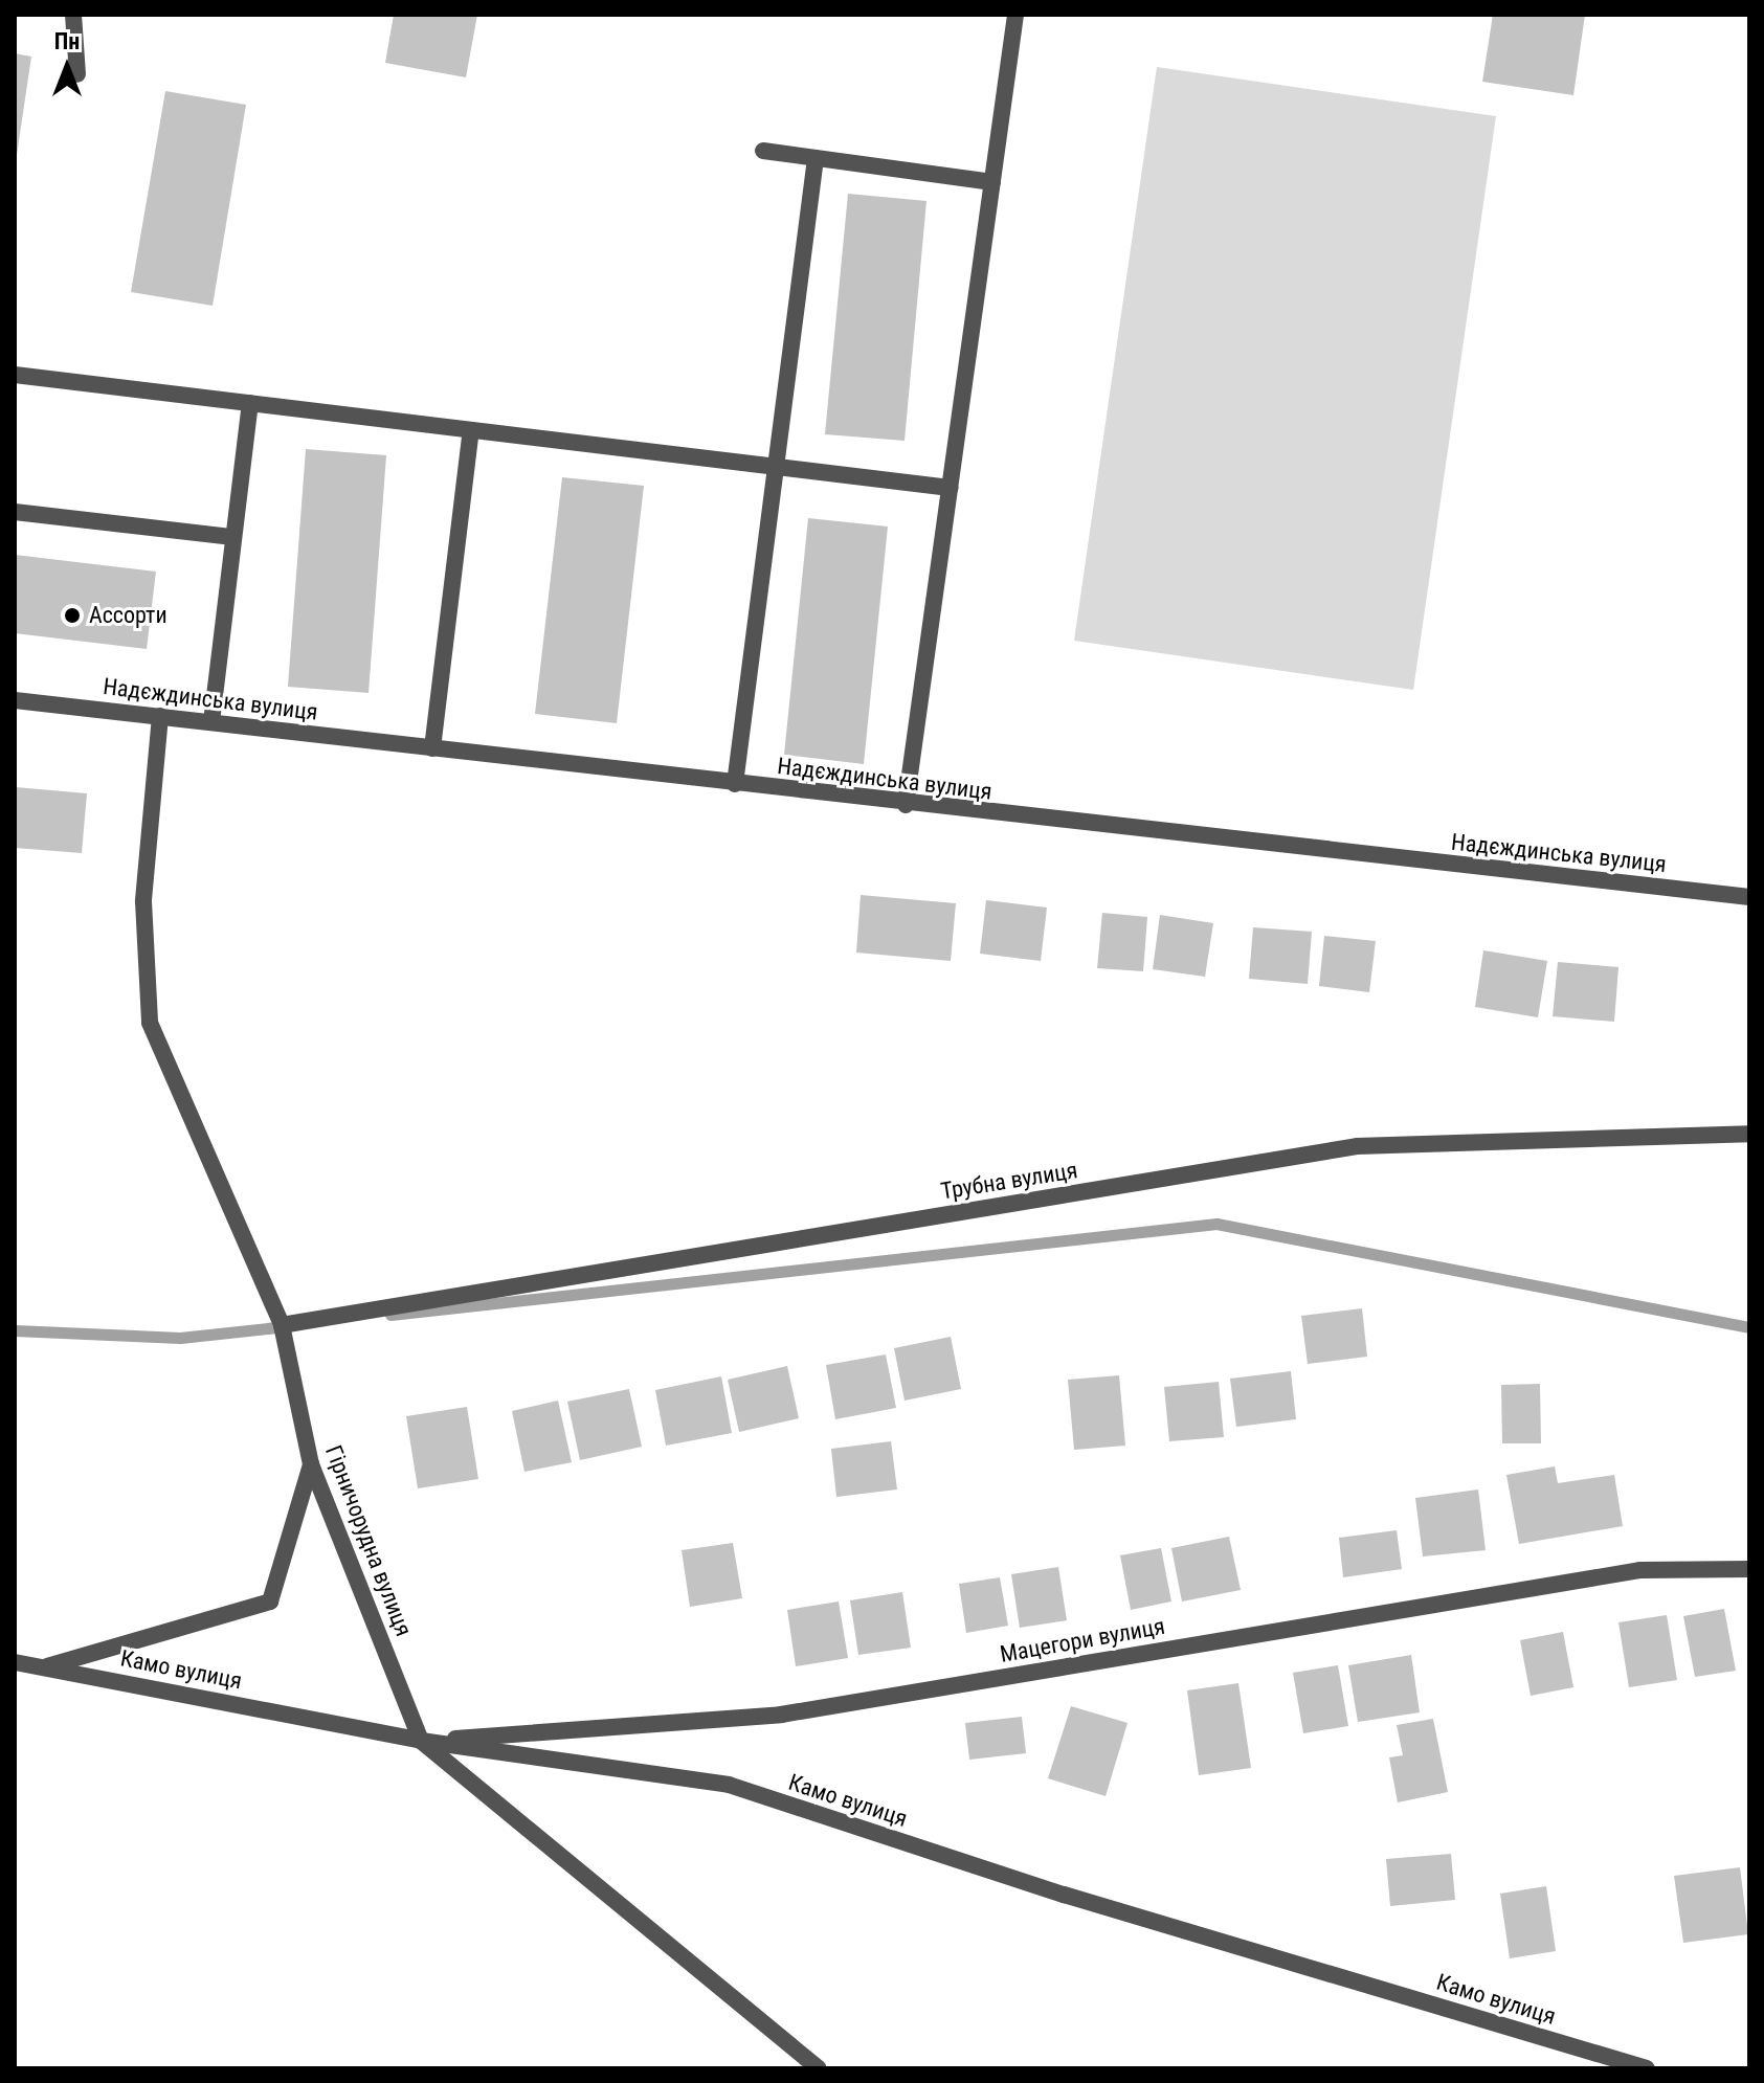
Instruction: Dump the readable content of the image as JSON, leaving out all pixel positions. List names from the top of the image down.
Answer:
{
  "streets": {
    "street": [
      "Надєждинська вулиця",
      "Трубна вулиця",
      "Гірничорудна вулиця",
      "Мацегори вулиця",
      "Камо вулиця"
    ]
  },
  "crossings": [
    ["Надєждинська вулиця", "Гірничорудна вулиця"],
    ["Трубна вулиця", "Гірничорудна вулиця"],
    ["Гірничорудна вулиця", "Мацегори вулиця"],
    ["Гірничорудна вулиця", "Камо вулиця"],
    ["Мацегори вулиця", "Камо вулиця"]
  ],
  "places": ["Ассорти"],
  "north": "top"
}
